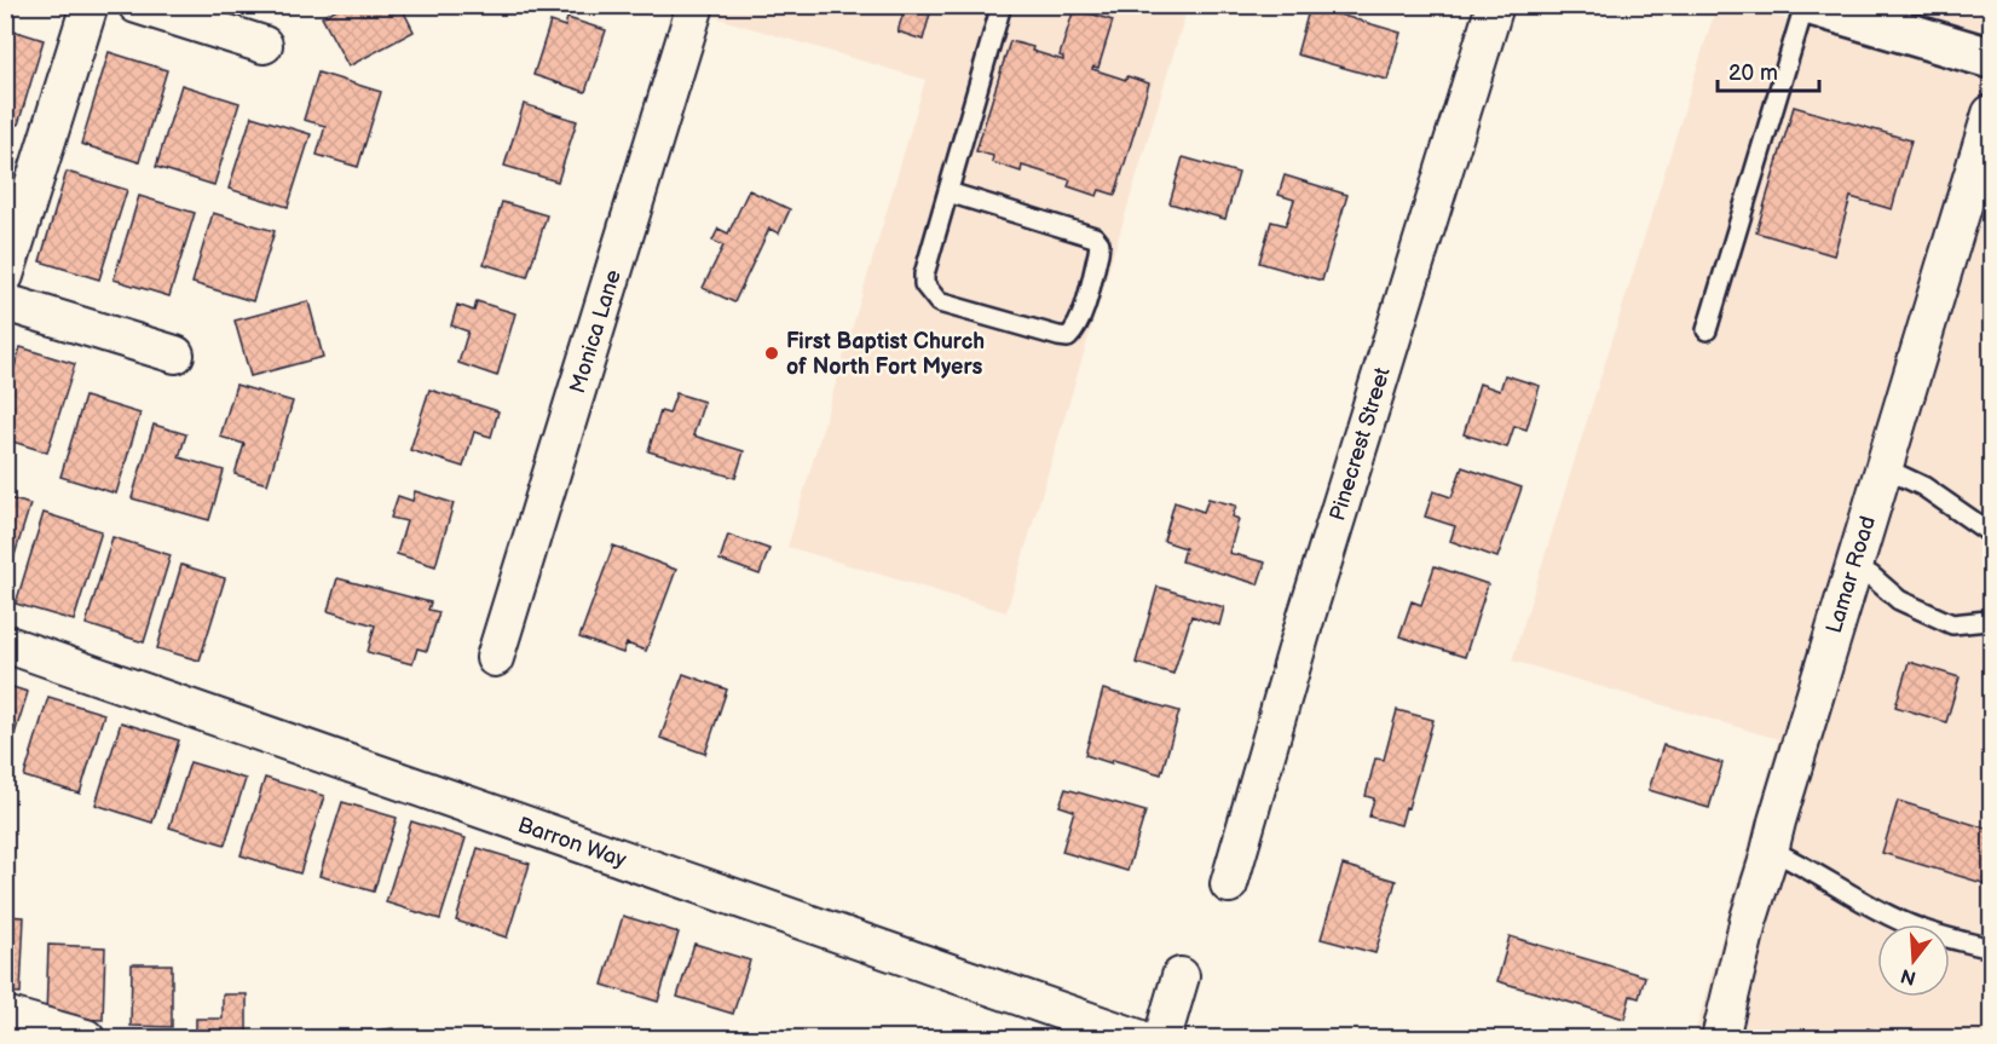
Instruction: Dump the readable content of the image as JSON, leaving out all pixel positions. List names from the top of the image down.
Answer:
{
  "streets": {
    "street": [
      "Monica Lane",
      "Pinecrest Street",
      "Lamar Road",
      "Barron Way"
    ]
  },
  "places": ["First Baptist Church of North Fort Myers"],
  "scale_bar": "20 m",
  "north": "bottom"
}
